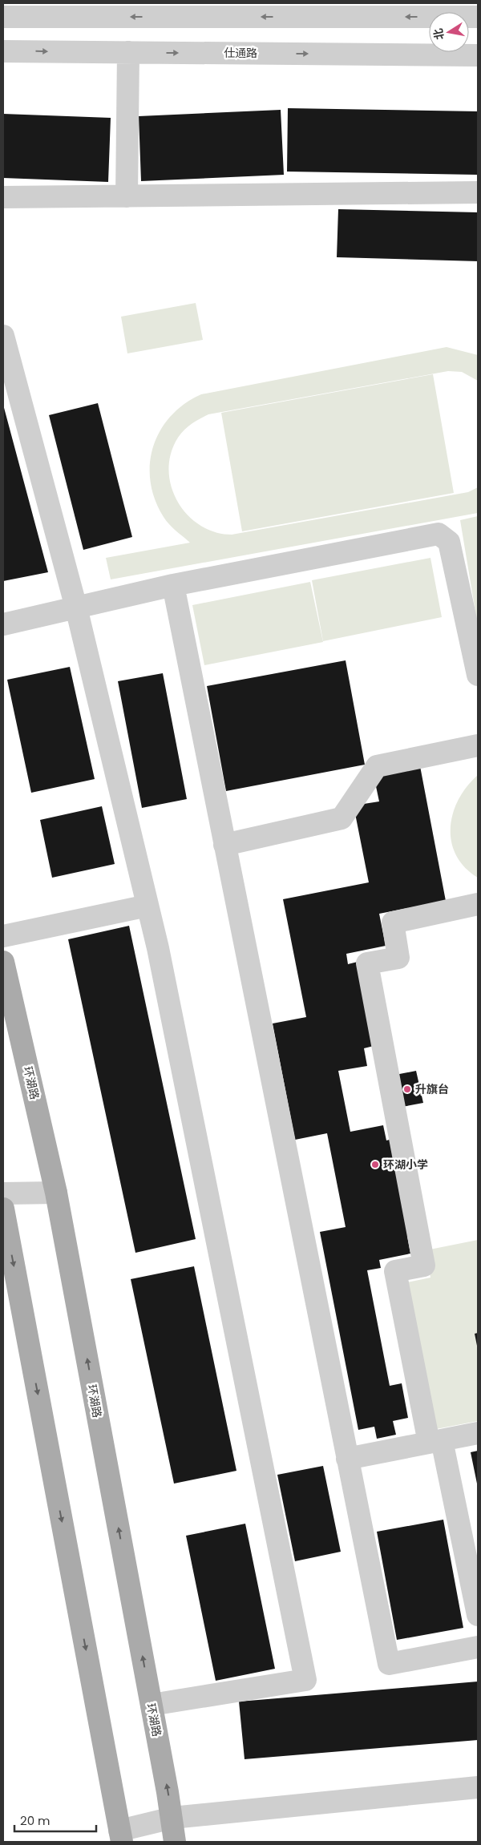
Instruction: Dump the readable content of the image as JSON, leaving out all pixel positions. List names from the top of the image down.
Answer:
{
  "streets": {
    "main road": ["环湖路"],
    "street": ["仕通路"]
  },
  "places": ["升旗台", "环湖小学"],
  "scale_bar": "20 m",
  "north": "left"
}
